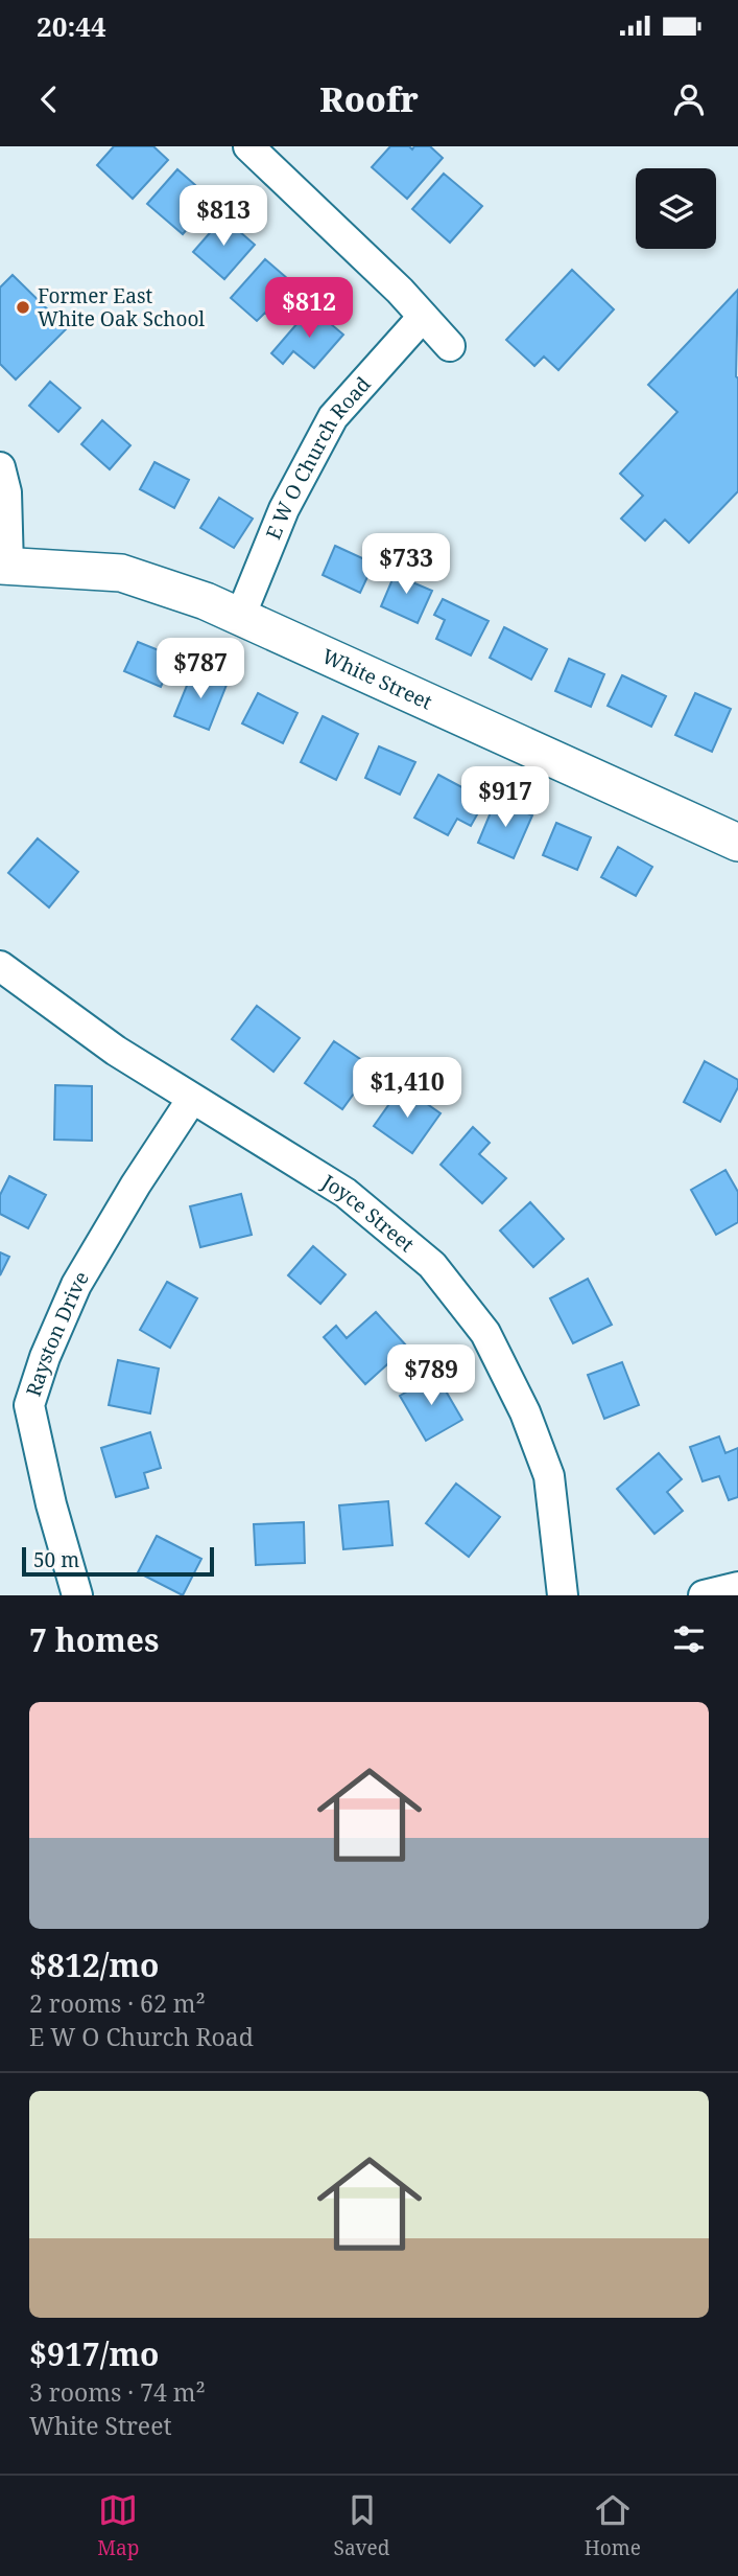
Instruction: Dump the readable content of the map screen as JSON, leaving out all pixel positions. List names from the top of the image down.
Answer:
{
  "streets": {
    "street": [
      "E W O Church Road",
      "White Street",
      "Joyce Street",
      "Rayston Drive"
    ]
  },
  "crossings": [
    ["E W O Church Road", "White Street"],
    ["Joyce Street", "Rayston Drive"]
  ],
  "places": ["Former East White Oak School"],
  "scale_bar": "50 m",
  "page": {
    "status": "20:44",
    "header": "Roofr",
    "price": [
      "$813",
      "$812",
      "$733",
      "$787",
      "$917",
      "$1,410",
      "$789"
    ],
    "scale": "50 m",
    "heading": "7 homes",
    "list": [
      {
        "name": "$812/mo",
        "note": "2 rooms · 62 m² · E W O Church Road"
      },
      {
        "name": "$917/mo",
        "note": "3 rooms · 74 m² · White Street"
      }
    ],
    "tabs": ["Map", "Saved", "Home"]
  }
}
